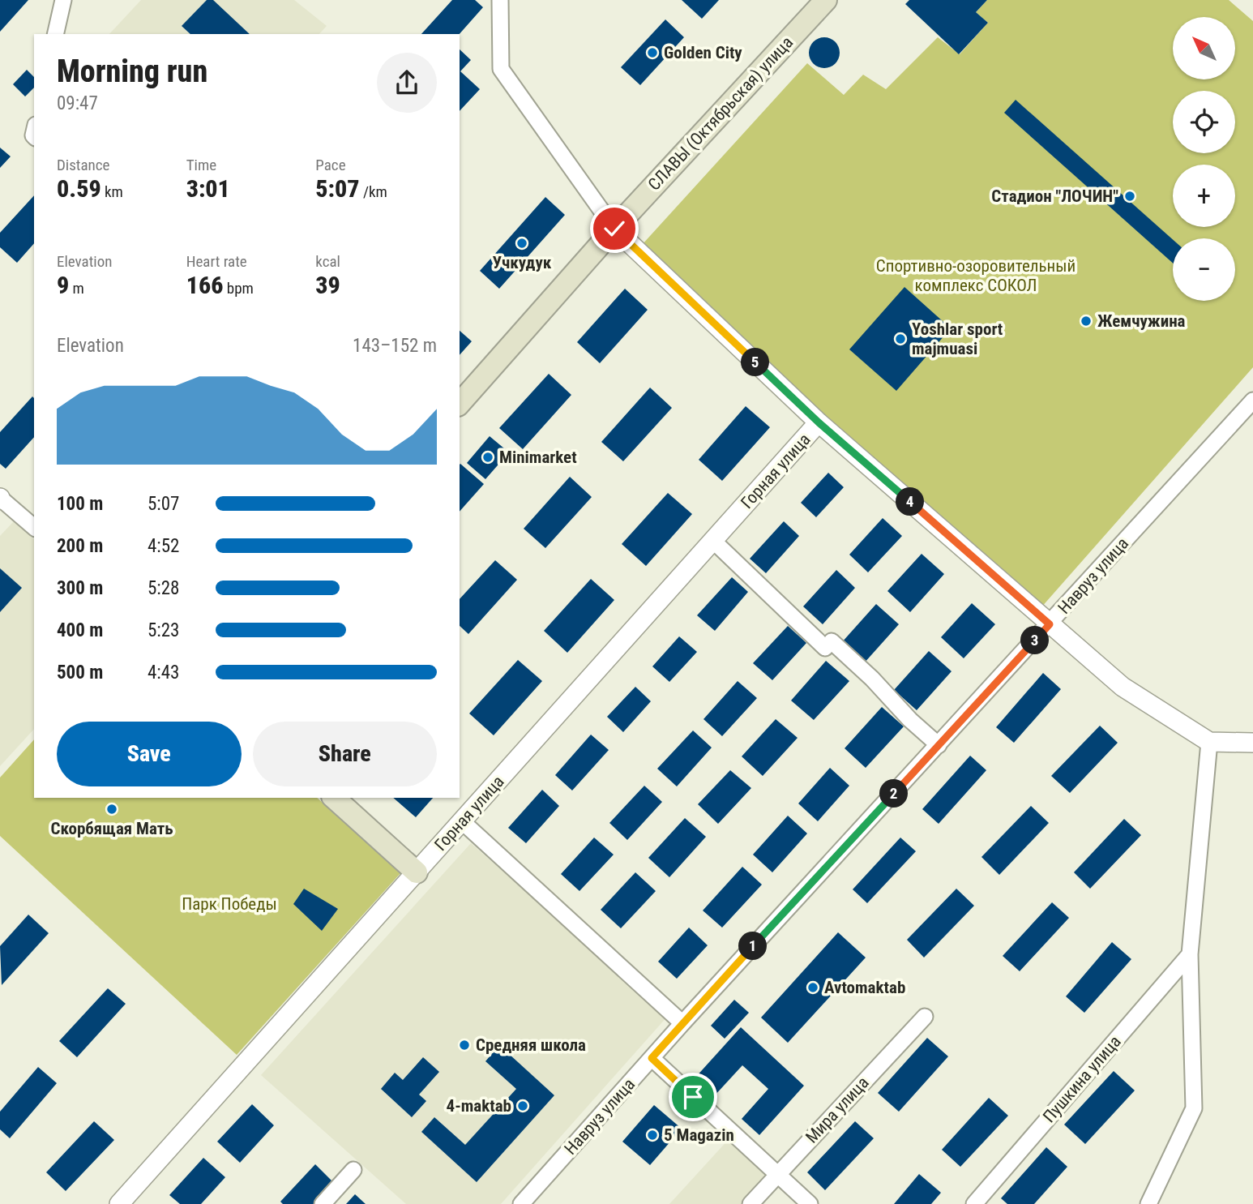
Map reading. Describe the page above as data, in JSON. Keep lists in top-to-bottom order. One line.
{"streets":{"main road":["СЛАВЫ (Октябрьская) улица"],"street":["Горная улица","Навруз улица","Пушкина улица","Мира улица"]},"parks":["Спортивно-озоровительный комплекс СОКОЛ","Парк Победы"],"places":["Golden City","Стадион \"ЛОЧИН\"","Учкудук","Жемчужина","Yoshlar sport majmuasi","Minimarket","Скорбящая Мать","Avtomaktab","Средняя школа","4-maktab","5 Magazin"],"north":"top left","page":{"map_buttons":["+","−"],"heading":["Morning run","09:47"],"stats":[["Distance","0.59 km"],["Time","3:01"],["Pace","5:07 /km"],["Elevation","9 m"],["Heart rate","166 bpm"],["kcal","39"]],"chart":["Elevation","143–152 m"],"pins":["5","4","3","2","1"],"list":[{"name":"100 m","note":"5:07"},{"name":"200 m","note":"4:52"},{"name":"300 m","note":"5:28"},{"name":"400 m","note":"5:23"},{"name":"500 m","note":"4:43"}],"buttons":["Save","Share"]}}
